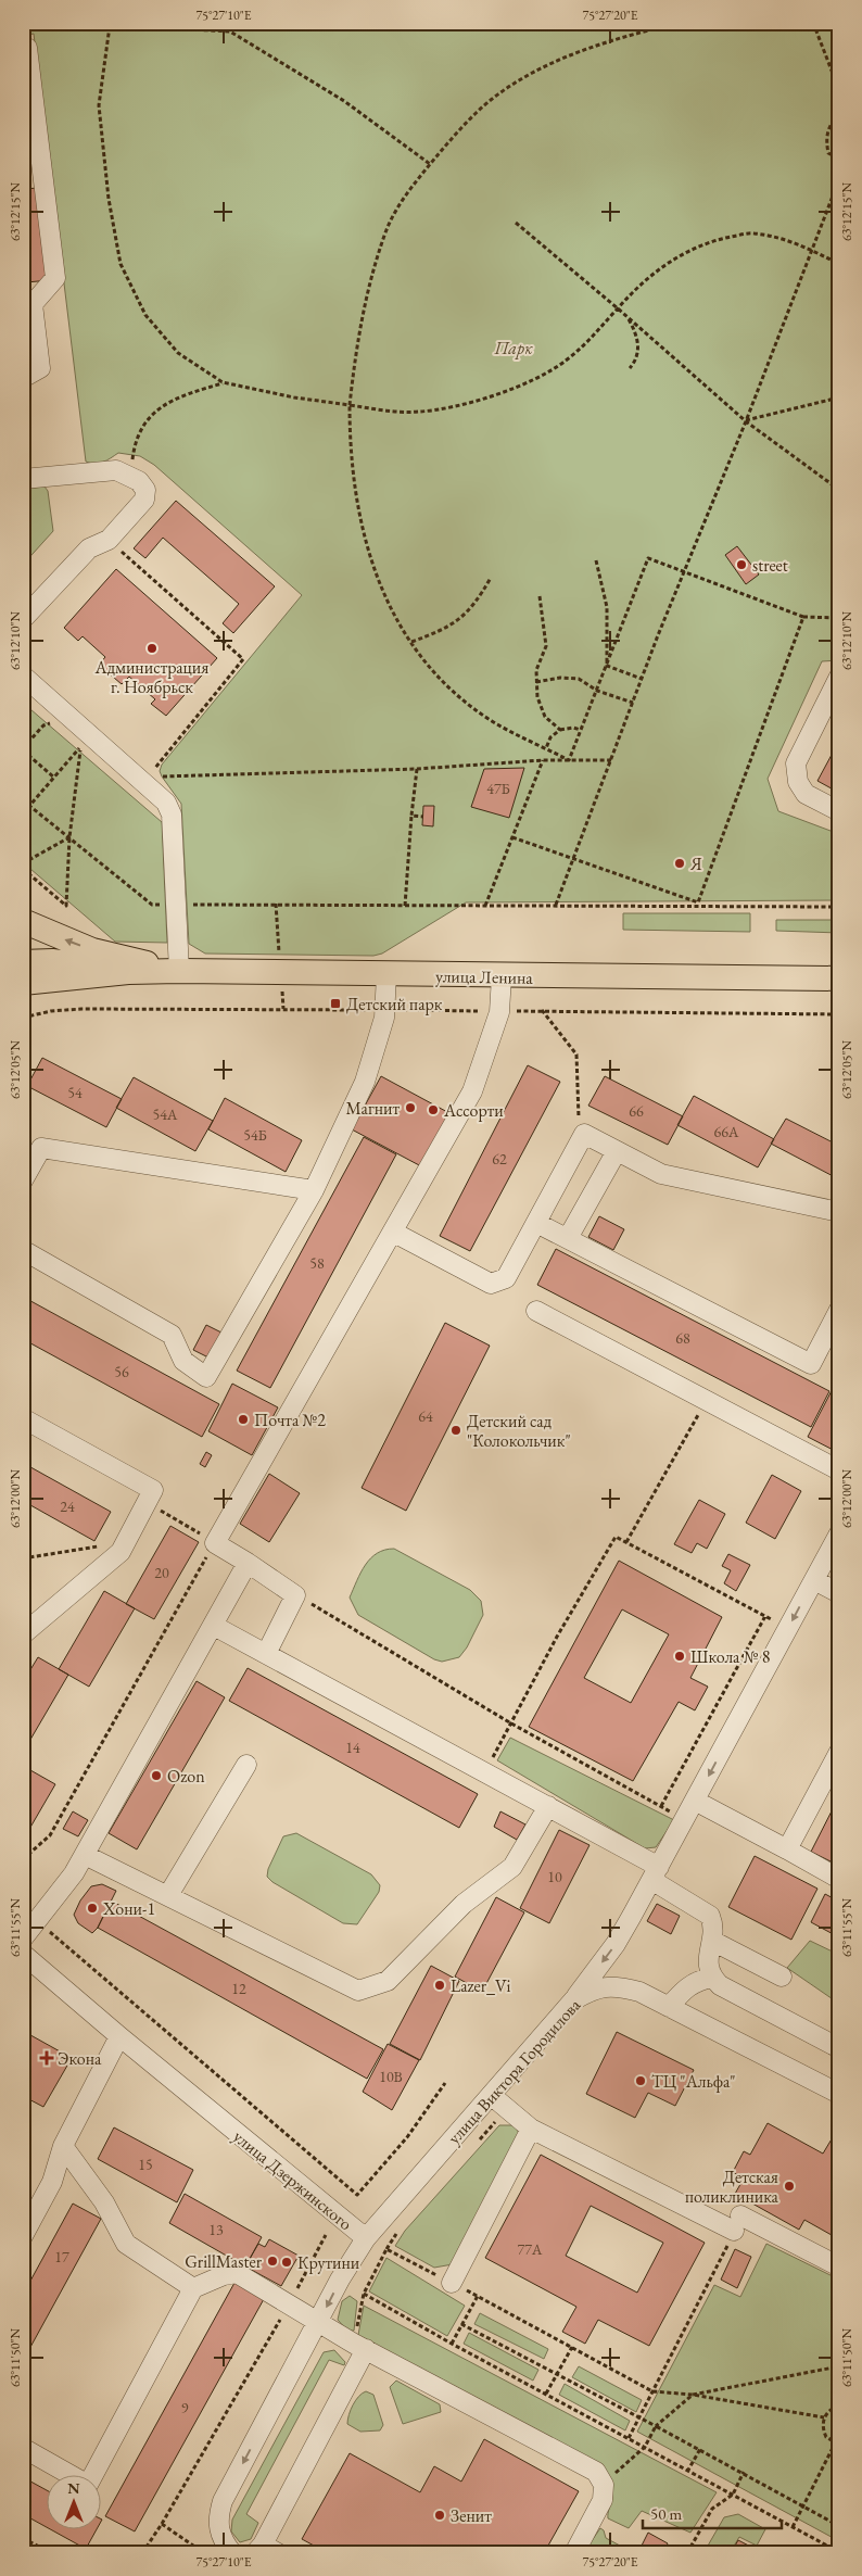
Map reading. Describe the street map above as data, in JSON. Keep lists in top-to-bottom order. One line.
{"streets":{"main road":["улица Ленина"],"street":["улица Виктора Городилова","улица Дзержинского"]},"crossings":[["улица Виктора Городилова","улица Дзержинского"]],"parks":["Парк"],"places":{"other":["street","Администрация г. Ноябрьск","Я","Магнит","Ассорти","Почта №2","Детский сад \"Колокольчик\"","Школа № 8","Ozon","Хони-1","Lazer_Vi","ТЦ \"Альфа\"","Детская поликлиника","GrillMaster","Крутини","Зенит"],"transit":["Детский парк"],"health":["Экона"]},"house_numbers":["47Б","54","66","54А","66А","54Б","62","58","68","56","64","24","20","14","10","12","10В","15","13","77А","17","9"],"scale_bar":"50 m","north":"top","coordinates":["75°27'10\"E","75°27'20\"E","63°12'15\"N","63°12'10\"N","63°12'05\"N","63°12'00\"N","63°11'55\"N","63°11'50\"N"]}
